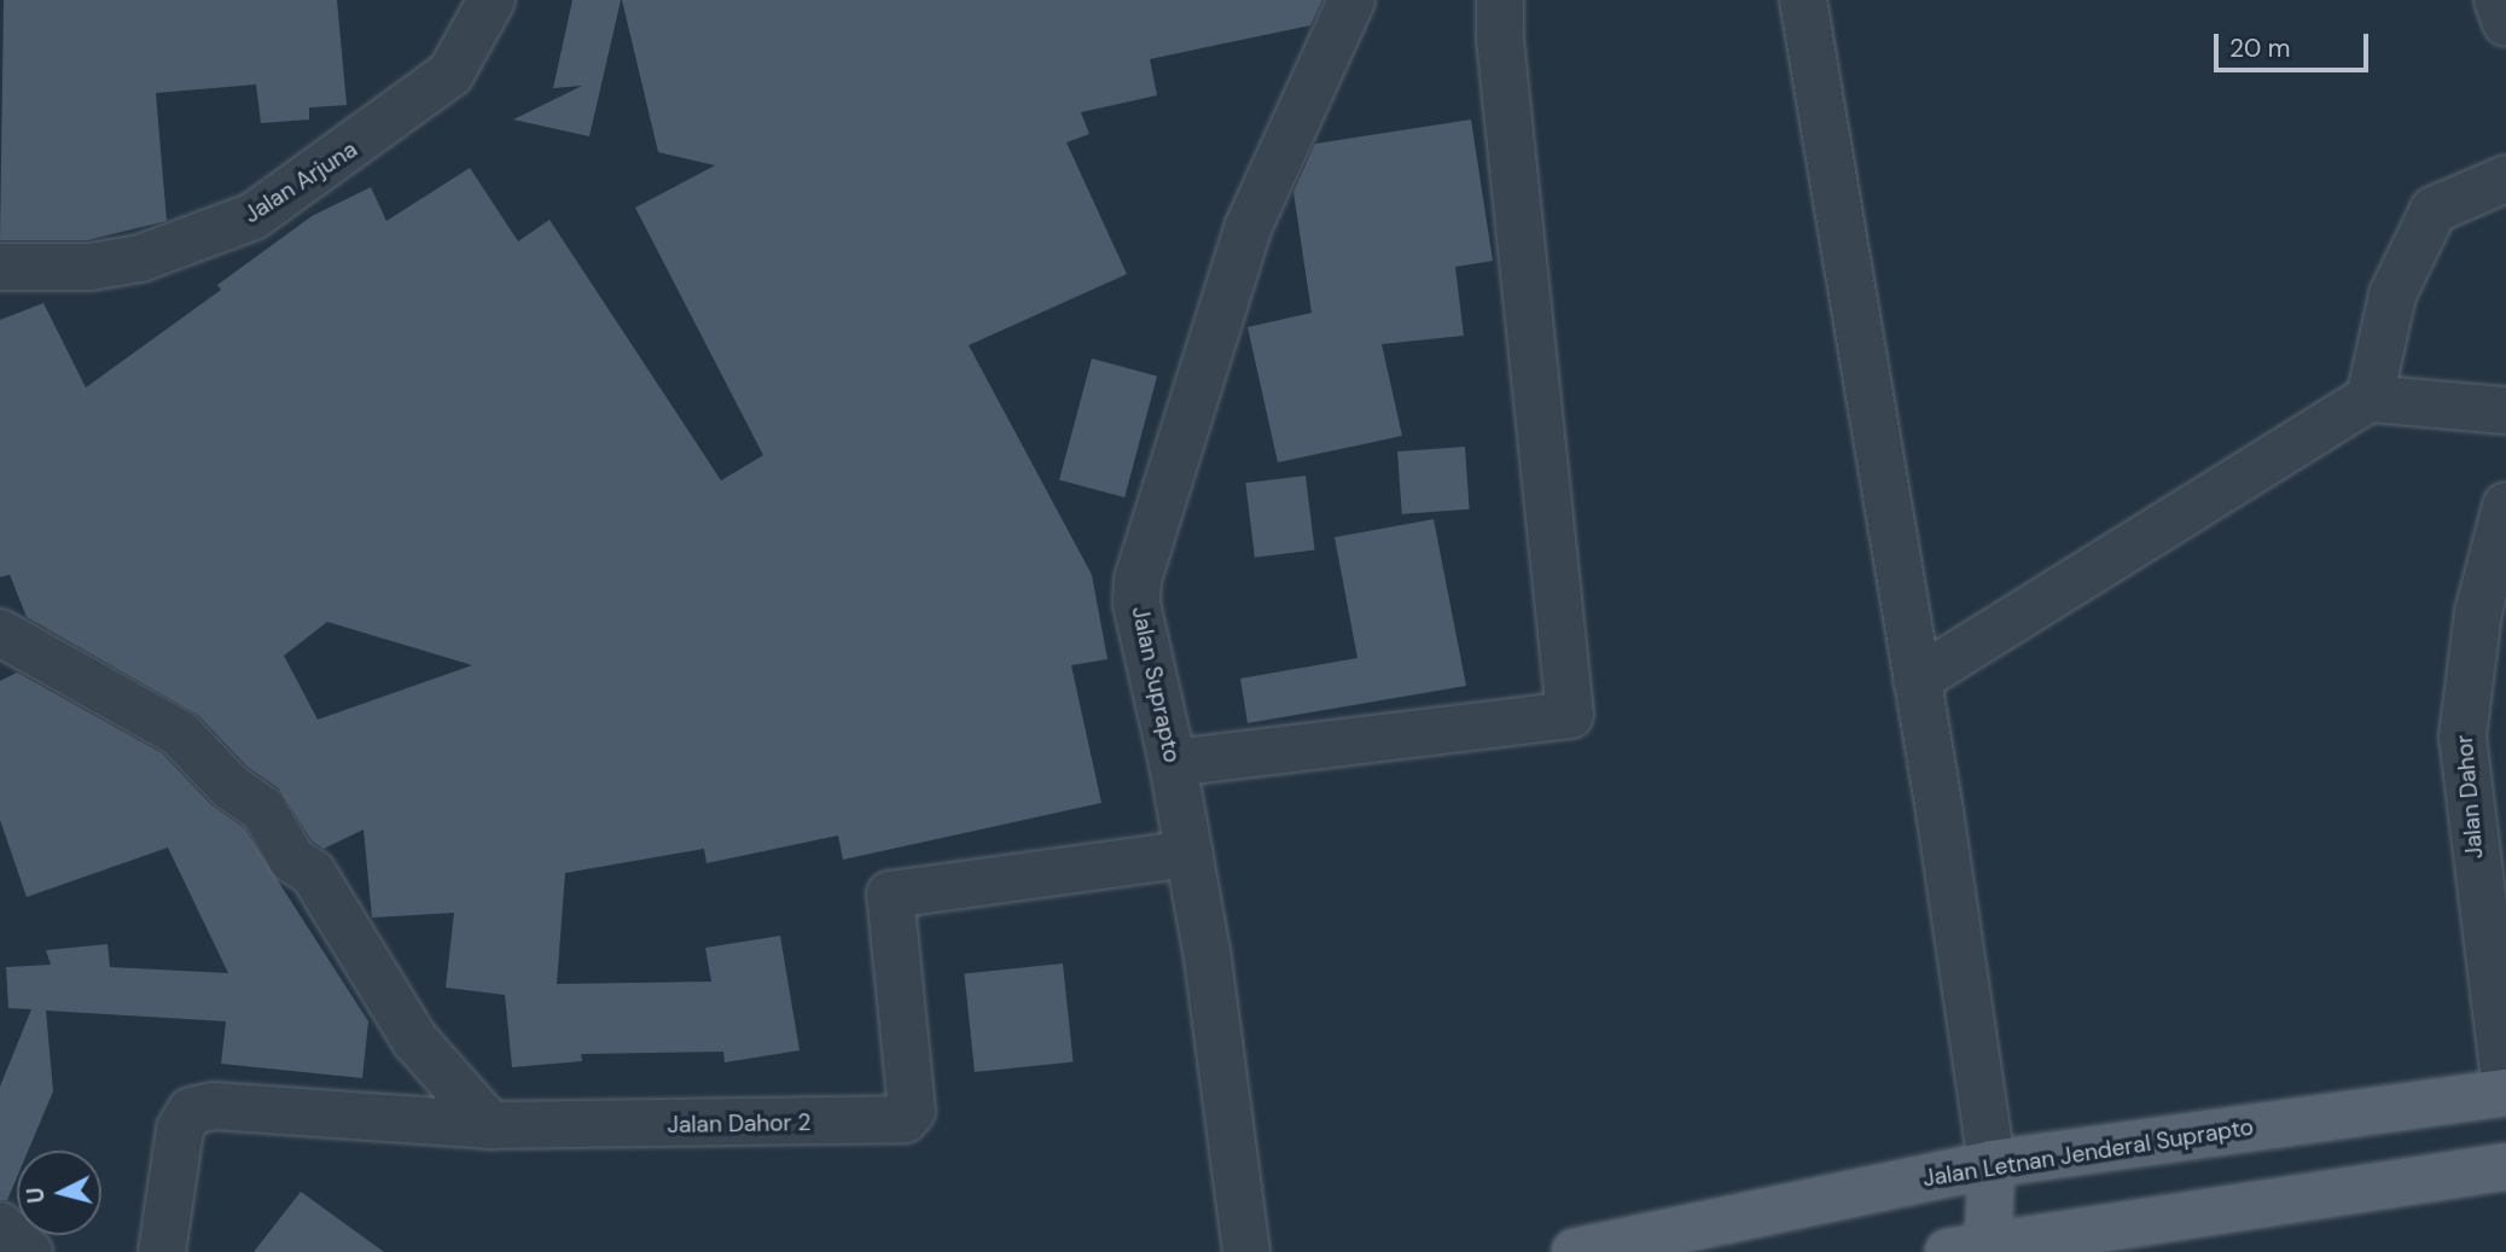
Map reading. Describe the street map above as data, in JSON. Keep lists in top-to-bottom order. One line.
{"streets":{"main road":["Jalan Letnan Jenderal Suprapto"],"street":["Jalan Arjuna","Jalan Suprapto","Jalan Dahor","Jalan Dahor 2"]},"crossings":[["Jalan Suprapto","Jalan Dahor 2"],["Jalan Dahor","Jalan Letnan Jenderal Suprapto"]],"scale_bar":"20 m","north":"left"}
